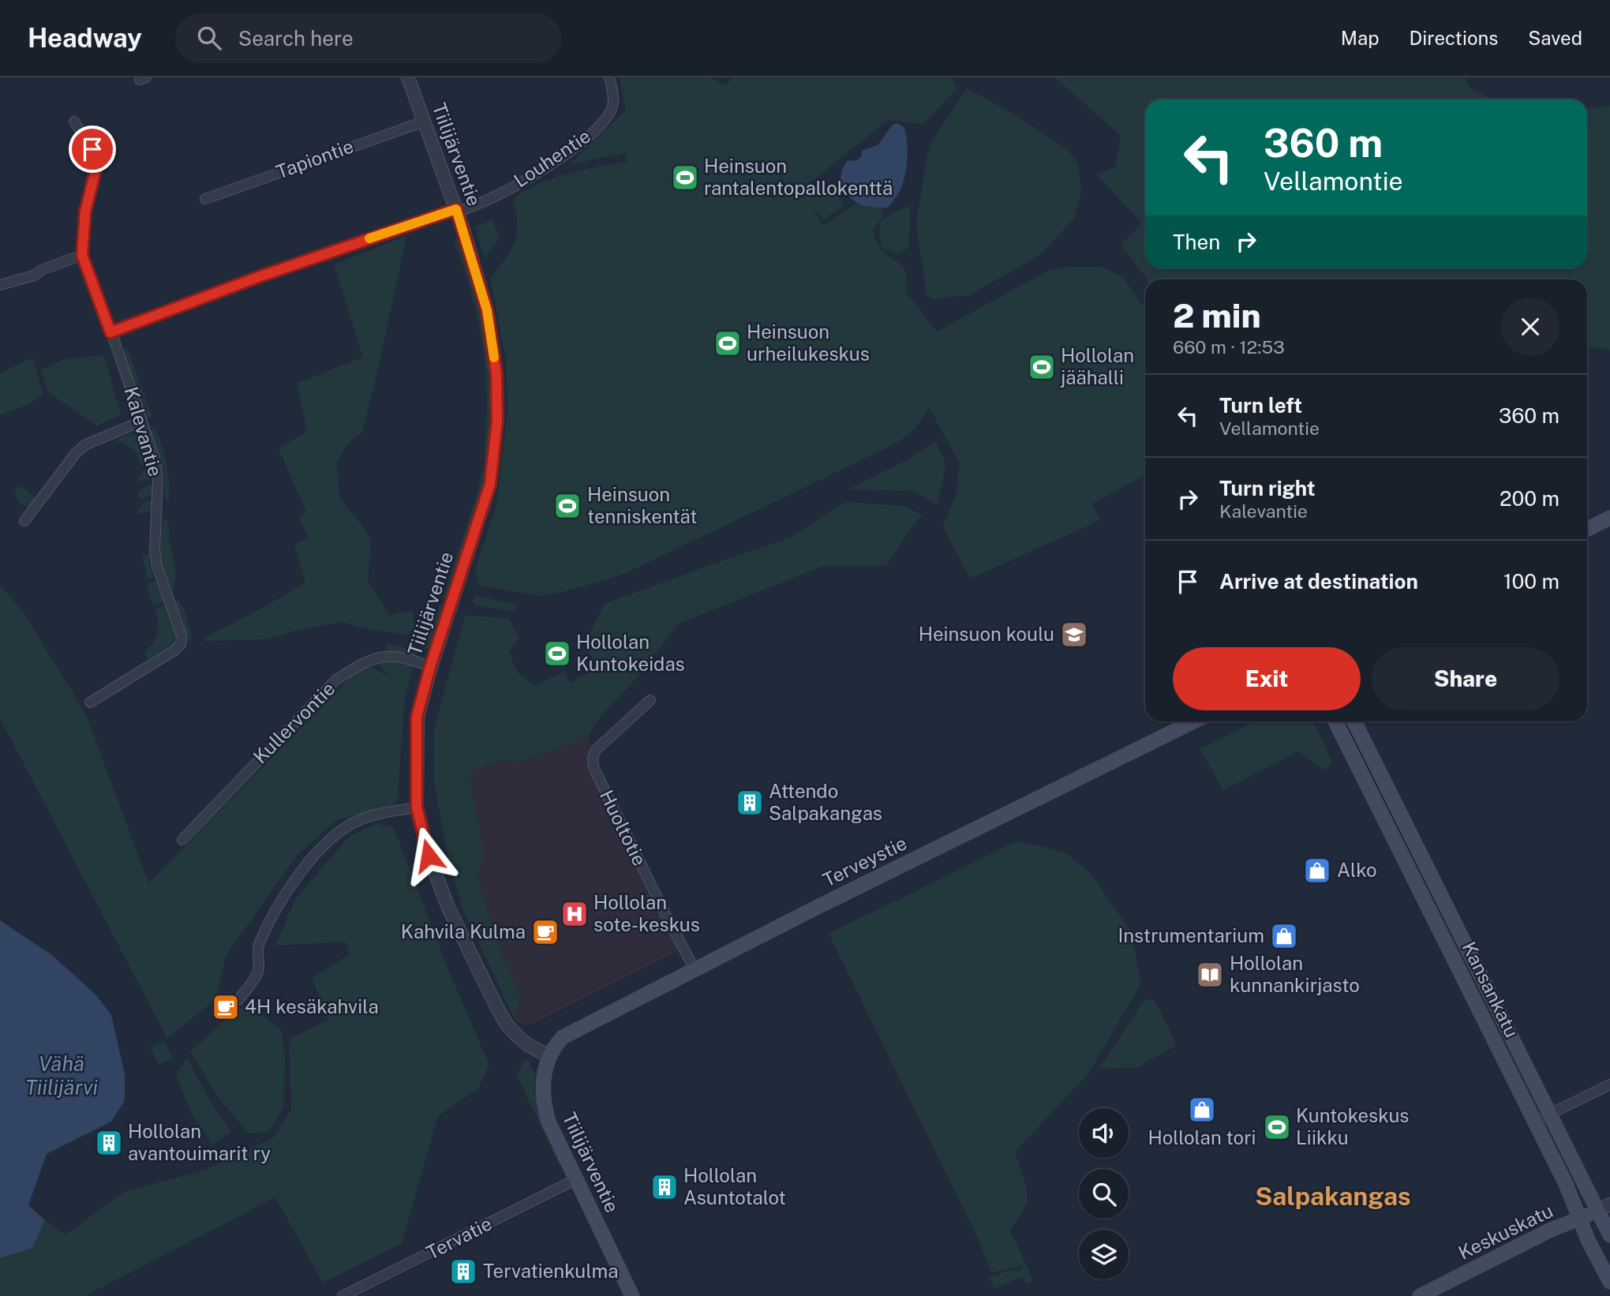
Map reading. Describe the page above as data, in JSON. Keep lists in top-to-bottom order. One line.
{"streets":{"main road":["Tiilijärventie","Terveystie","Kansankatu","Keskuskatu"],"street":["Louhentie","Tapiontie","Kalevantie","Kullervontie","Huoltotie","Tervatie"]},"crossings":[["Tiilijärventie","Louhentie"],["Tiilijärventie","Tapiontie"],["Tiilijärventie","Kullervontie"],["Tiilijärventie","Terveystie"],["Tiilijärventie","Tervatie"],["Louhentie","Kalevantie"],["Huoltotie","Terveystie"],["Kansankatu","Keskuskatu"]],"districts":["Salpakangas"],"water":["Vähä Tiilijärvi"],"places":{"sports":["Heinsuon rantalentopallokenttä","Heinsuon urheilukeskus","Hollolan jäähalli","Heinsuon tenniskentät","Hollolan Kuntokeidas","Kuntokeskus Liikku"],"school or university":["Heinsuon koulu"],"building":["Attendo Salpakangas","Hollolan avantouimarit ry","Hollolan Asuntotalot","Tervatienkulma"],"shop":["Alko","Instrumentarium","Hollolan tori"],"hospital":["Hollolan sote-keskus"],"cafe":["Kahvila Kulma","4H kesäkahvila"],"library":["Hollolan kunnankirjasto"]},"page":{"header":"Headway","search":"Search here","nav":["Map","Directions","Saved"],"turn":["360 m","Vellamontie"],"then":"Then","heading":["2 min","660 m · 12:53"],"list":[{"name":"Turn left","note":"Vellamontie","value":"360 m"},{"name":"Turn right","note":"Kalevantie","value":"200 m"},{"name":"Arrive at destination","value":"100 m"}],"buttons":["Exit","Share"]}}
